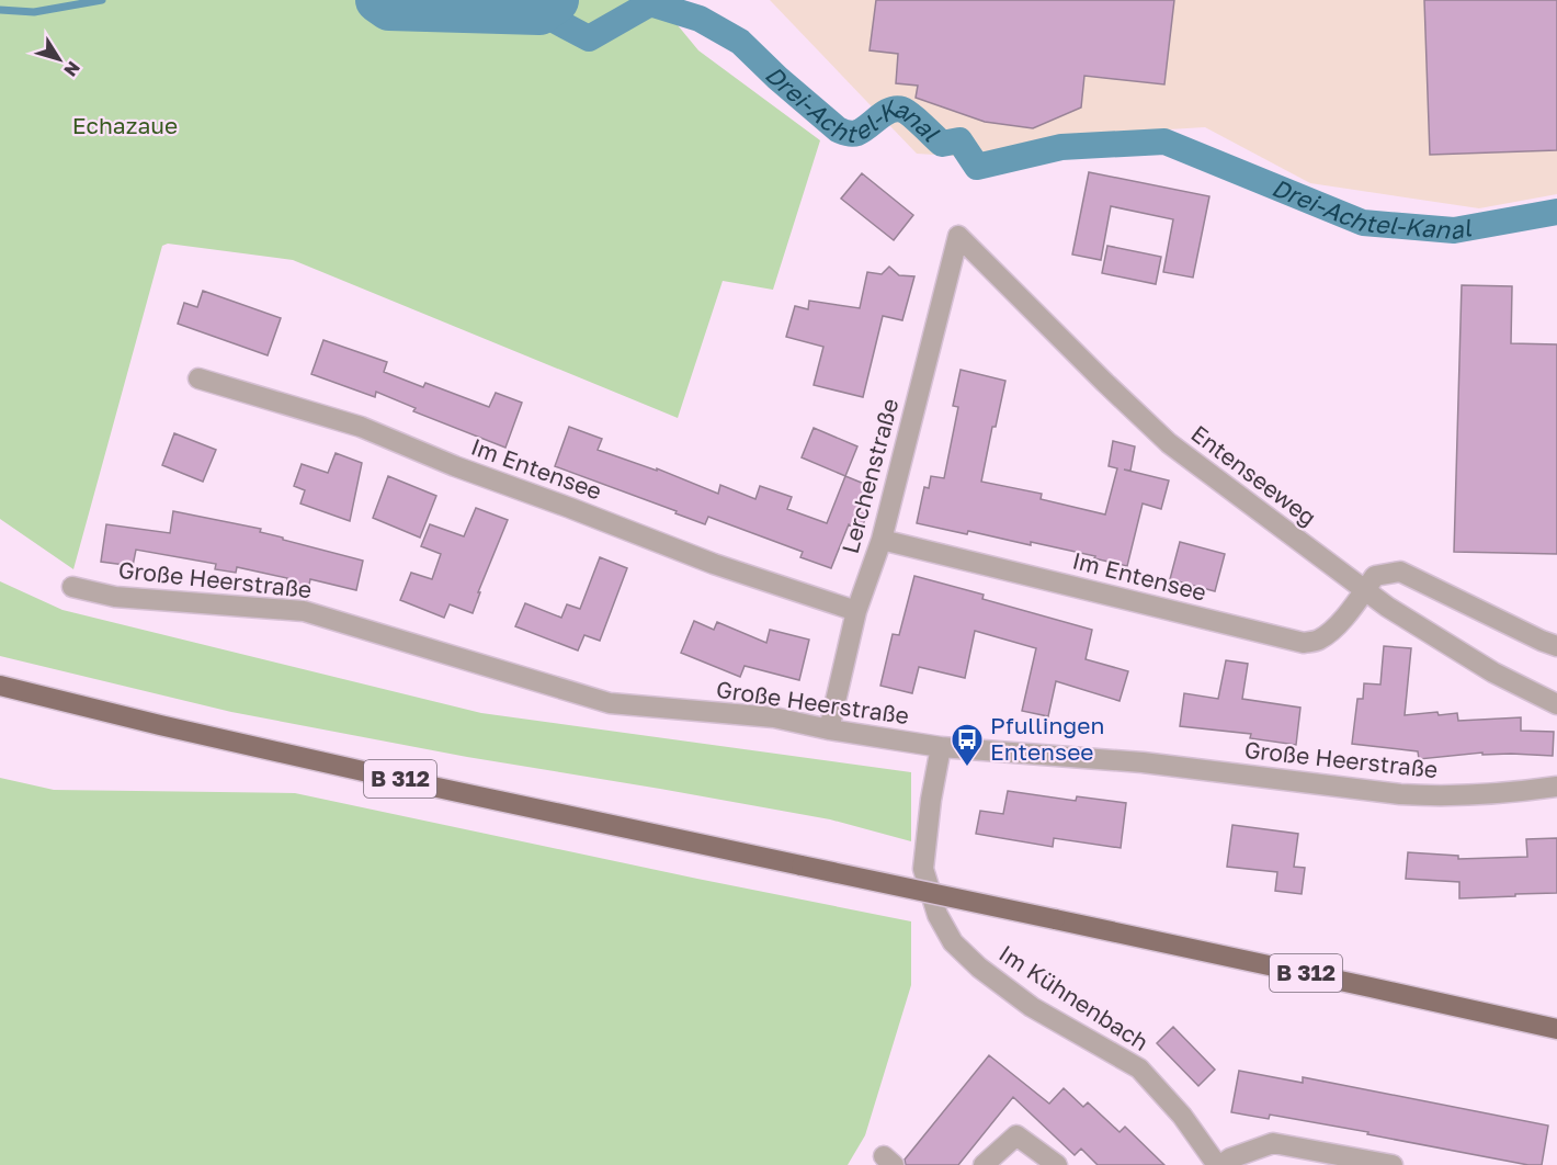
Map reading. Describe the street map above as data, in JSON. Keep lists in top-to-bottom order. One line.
{"streets":{"main road":["B 312"],"street":["Im Entensee","Lerchenstraße","Entenseeweg","Große Heerstraße","Im Kühnenbach"]},"crossings":[["Im Entensee","Lerchenstraße"],["Im Entensee","Entenseeweg"],["Lerchenstraße","Entenseeweg"],["Lerchenstraße","Große Heerstraße"],["Große Heerstraße","Im Kühnenbach"]],"water":["Drei-Achtel-Kanal"],"parks":["Echazaue"],"places":{"bus stop":["Pfullingen Entensee"]},"north":"bottom right"}
